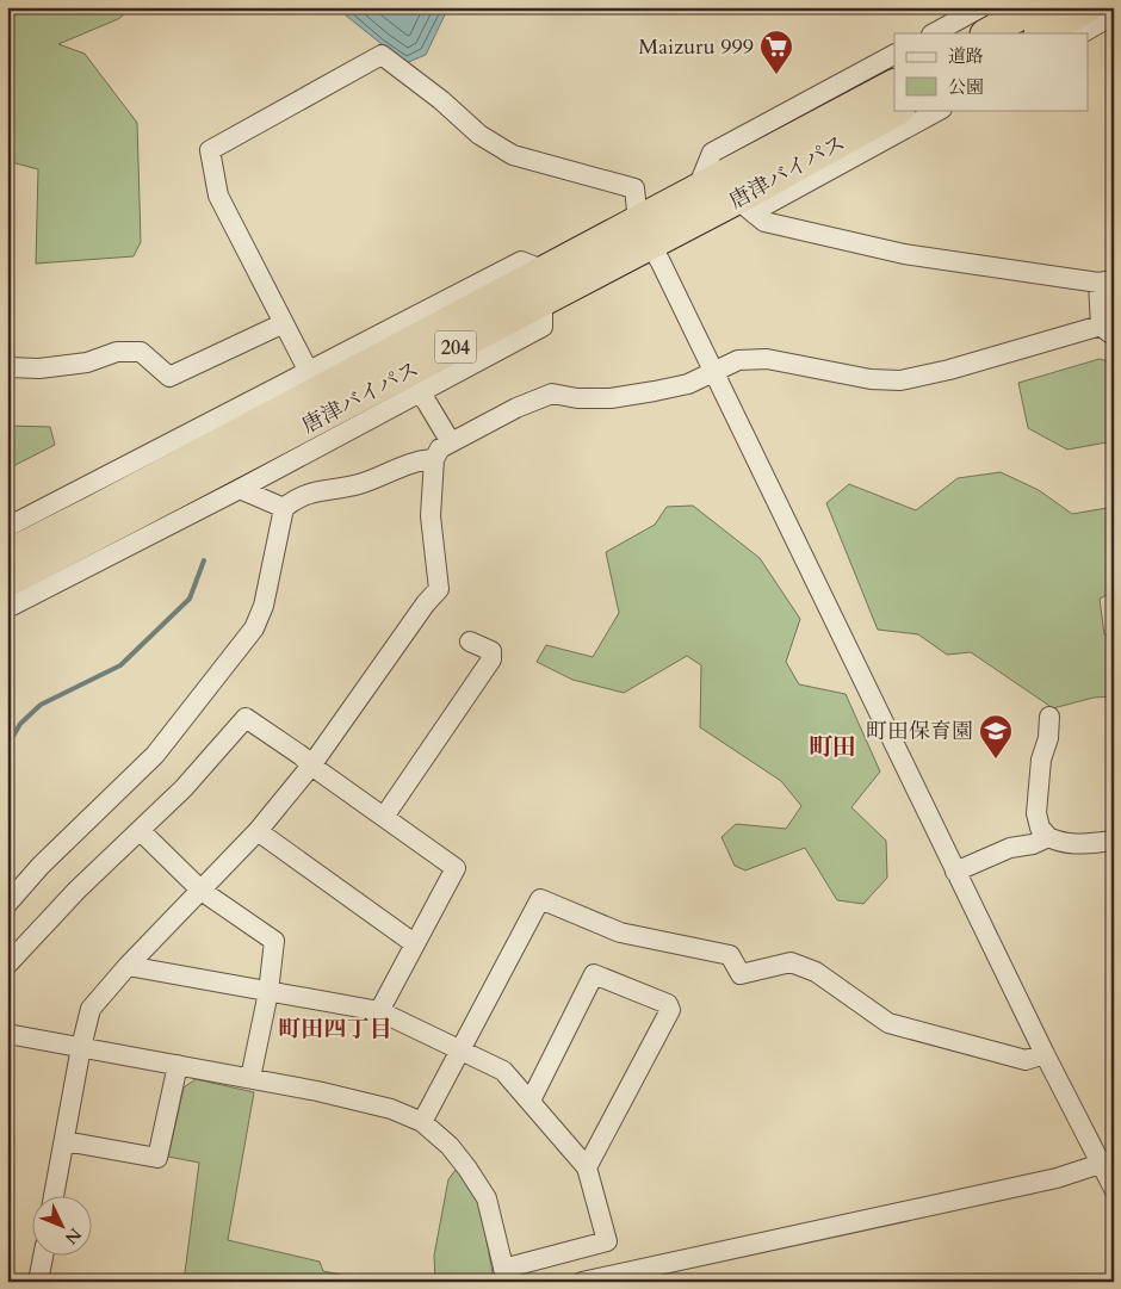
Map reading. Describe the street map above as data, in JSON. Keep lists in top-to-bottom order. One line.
{"streets":{"highway":["唐津バイパス","204"]},"districts":["町田","町田四丁目"],"places":{"supermarket":["Maizuru 999"],"school or university":["町田保育園"]},"legend":["道路","公園"],"north":"bottom right"}
